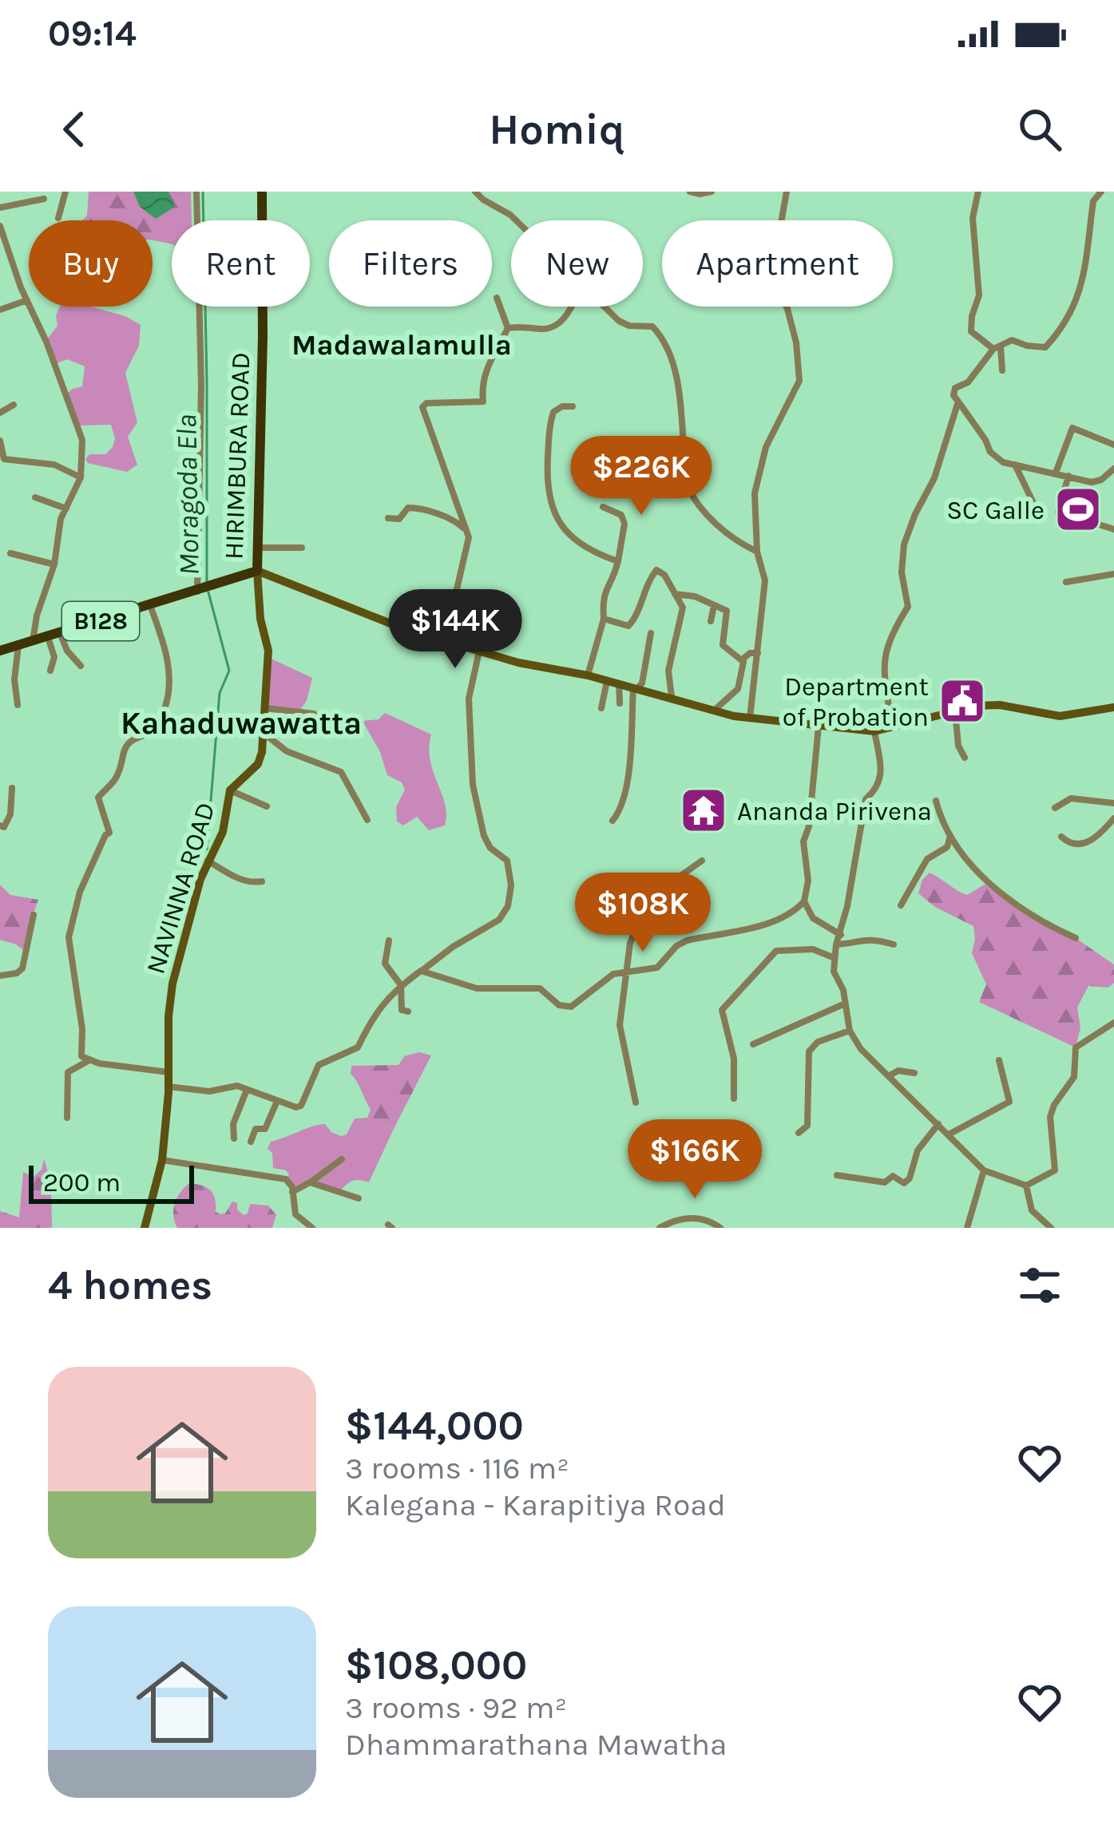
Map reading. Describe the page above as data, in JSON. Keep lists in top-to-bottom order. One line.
{"streets":{"main road":["HIRIMBURA ROAD","B128","NAVINNA ROAD"]},"crossings":[["HIRIMBURA ROAD","NAVINNA ROAD"]],"districts":["Madawalamulla","Kahaduwawatta"],"water":["Moragoda Ela"],"places":{"sports":["SC Galle"],"public building":["Department of Probation"],"temple":["Ananda Pirivena"]},"scale_bar":"200 m","page":{"status":"09:14","header":"Homiq","chip":["Buy","Rent","Filters","New","Apartment"],"price":["$226K","$144K","$108K","$166K"],"scale":"200 m","heading":"4 homes","list":[{"name":"$144,000","note":"3 rooms · 116 m² · Kalegana - Karapitiya Road"},{"name":"$108,000","note":"3 rooms · 92 m² · Dhammarathana Mawatha"}]}}
